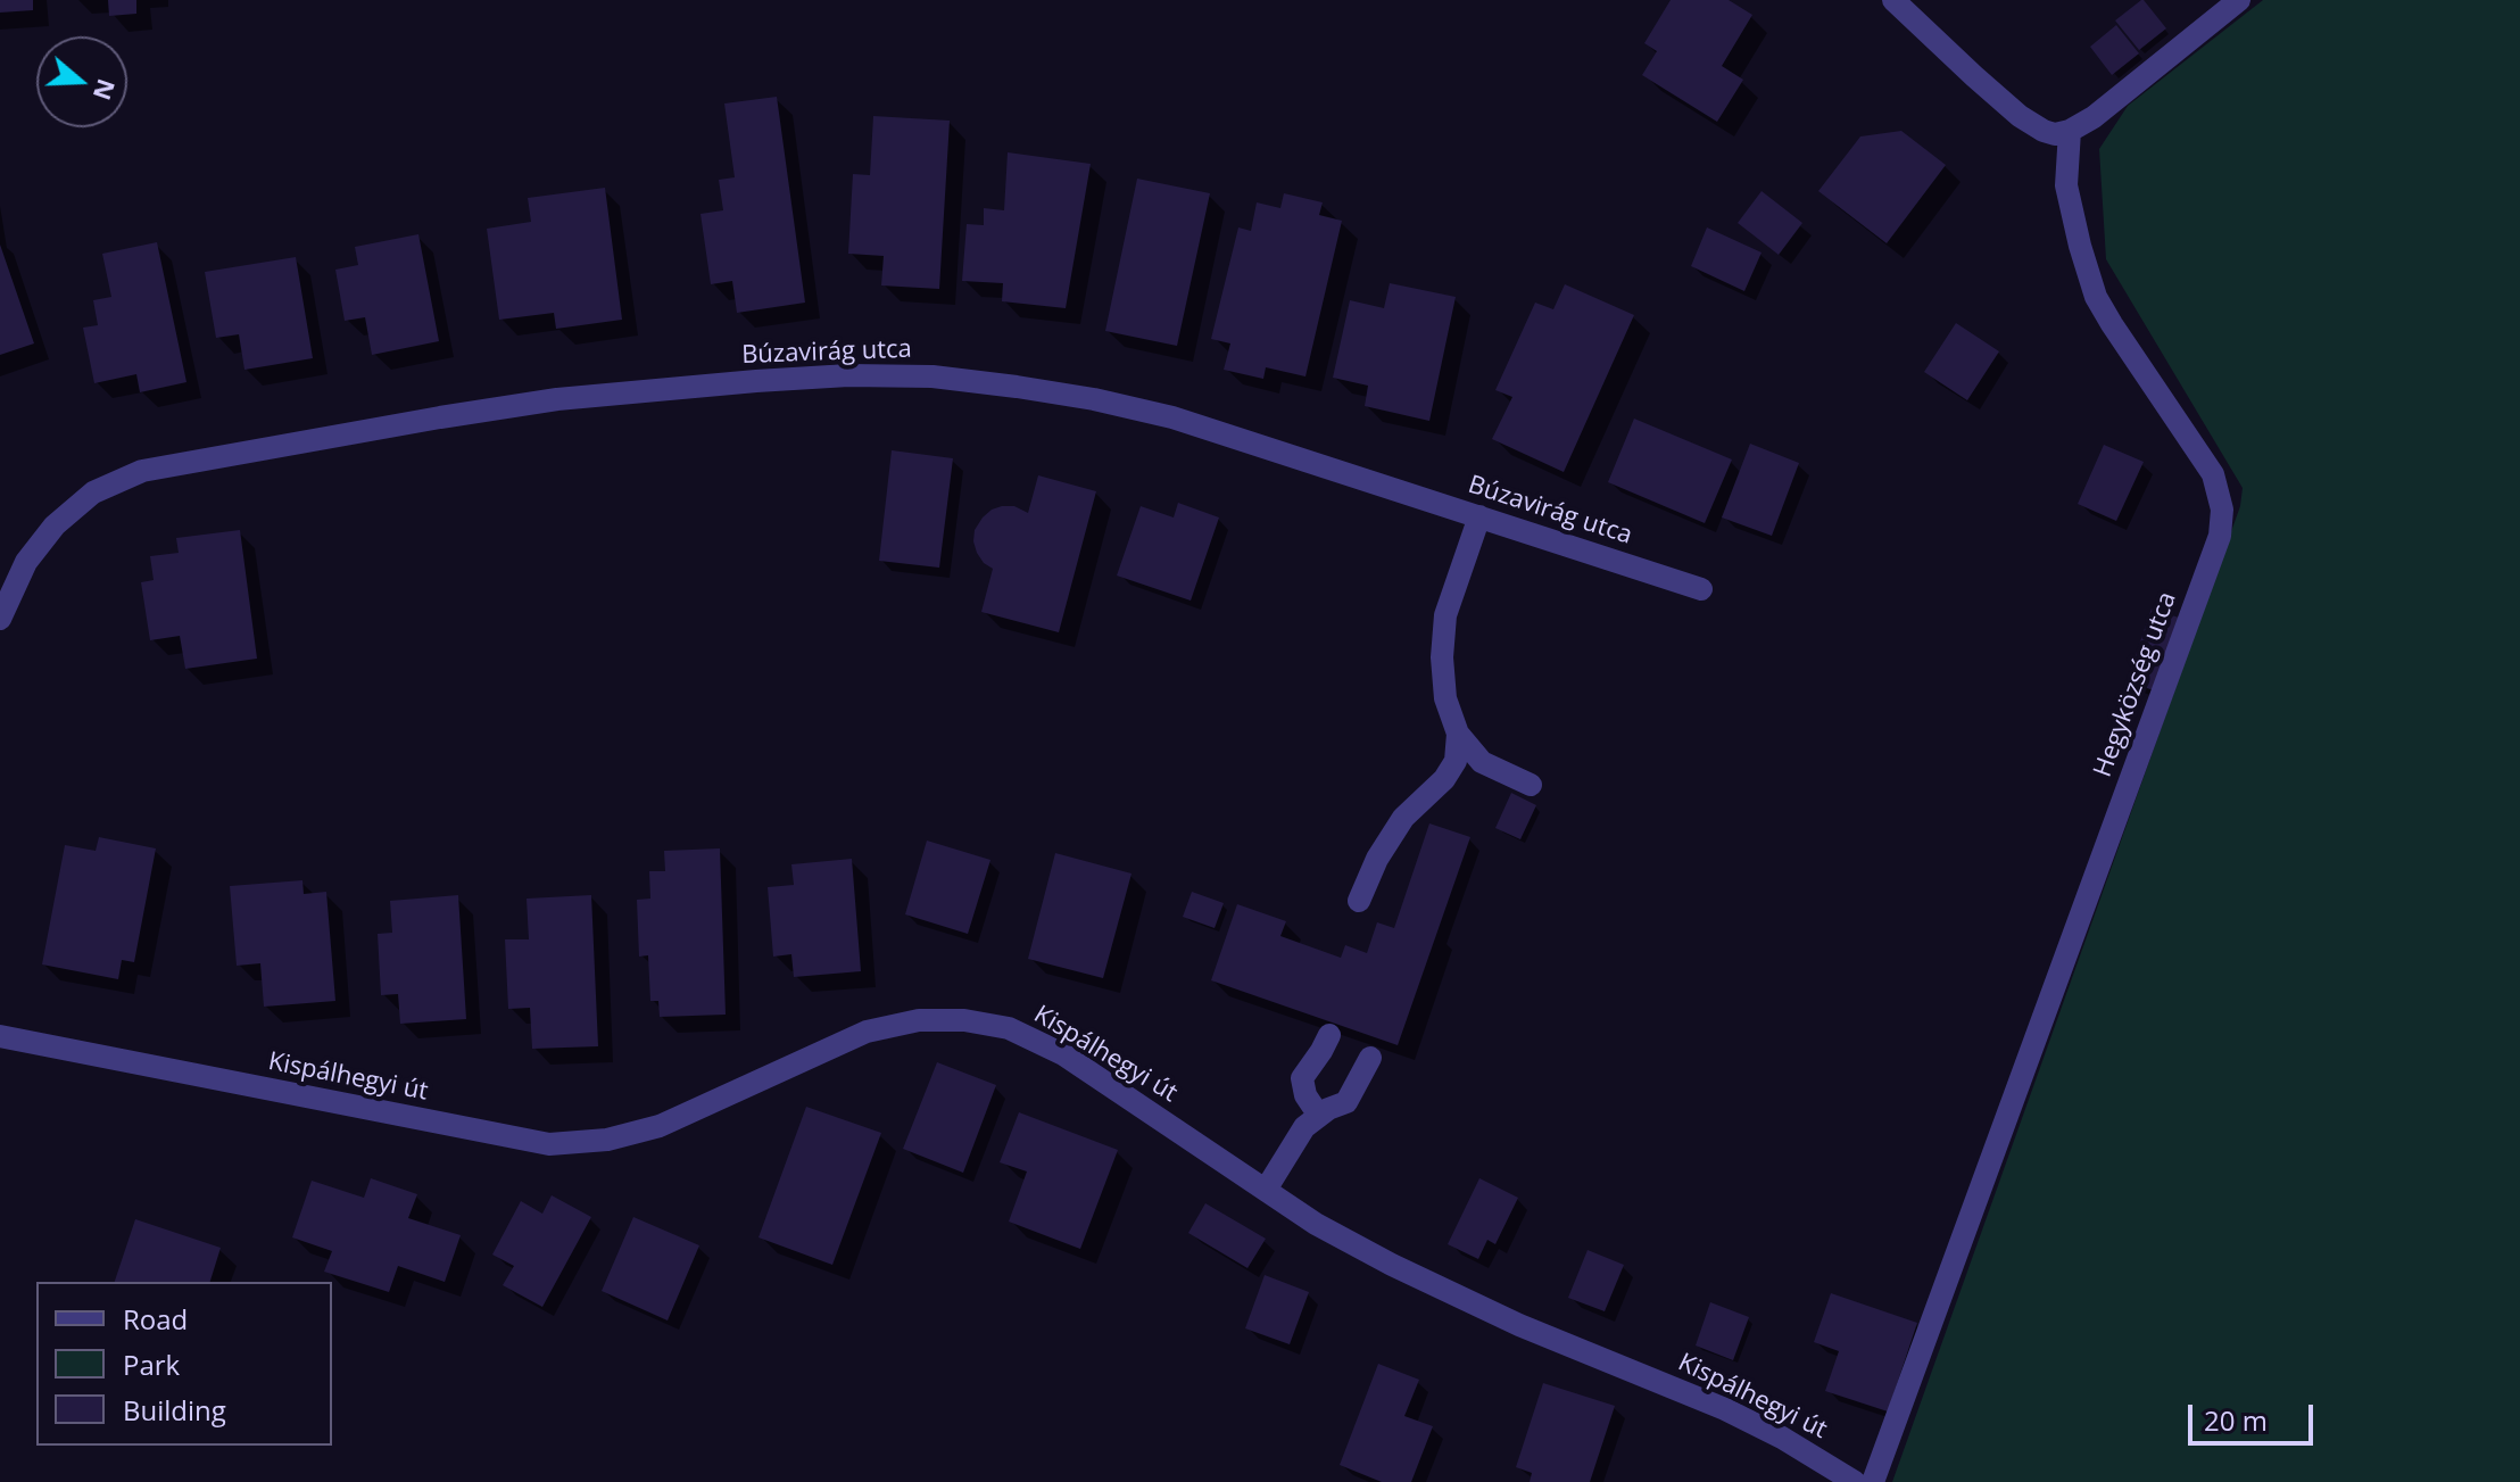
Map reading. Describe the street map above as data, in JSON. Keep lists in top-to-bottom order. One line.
{"streets":{"street":["Búzavirág utca","Hegyközség utca","Kispálhegyi út"]},"legend":["Road","Park","Building"],"scale_bar":"20 m","north":"right"}
